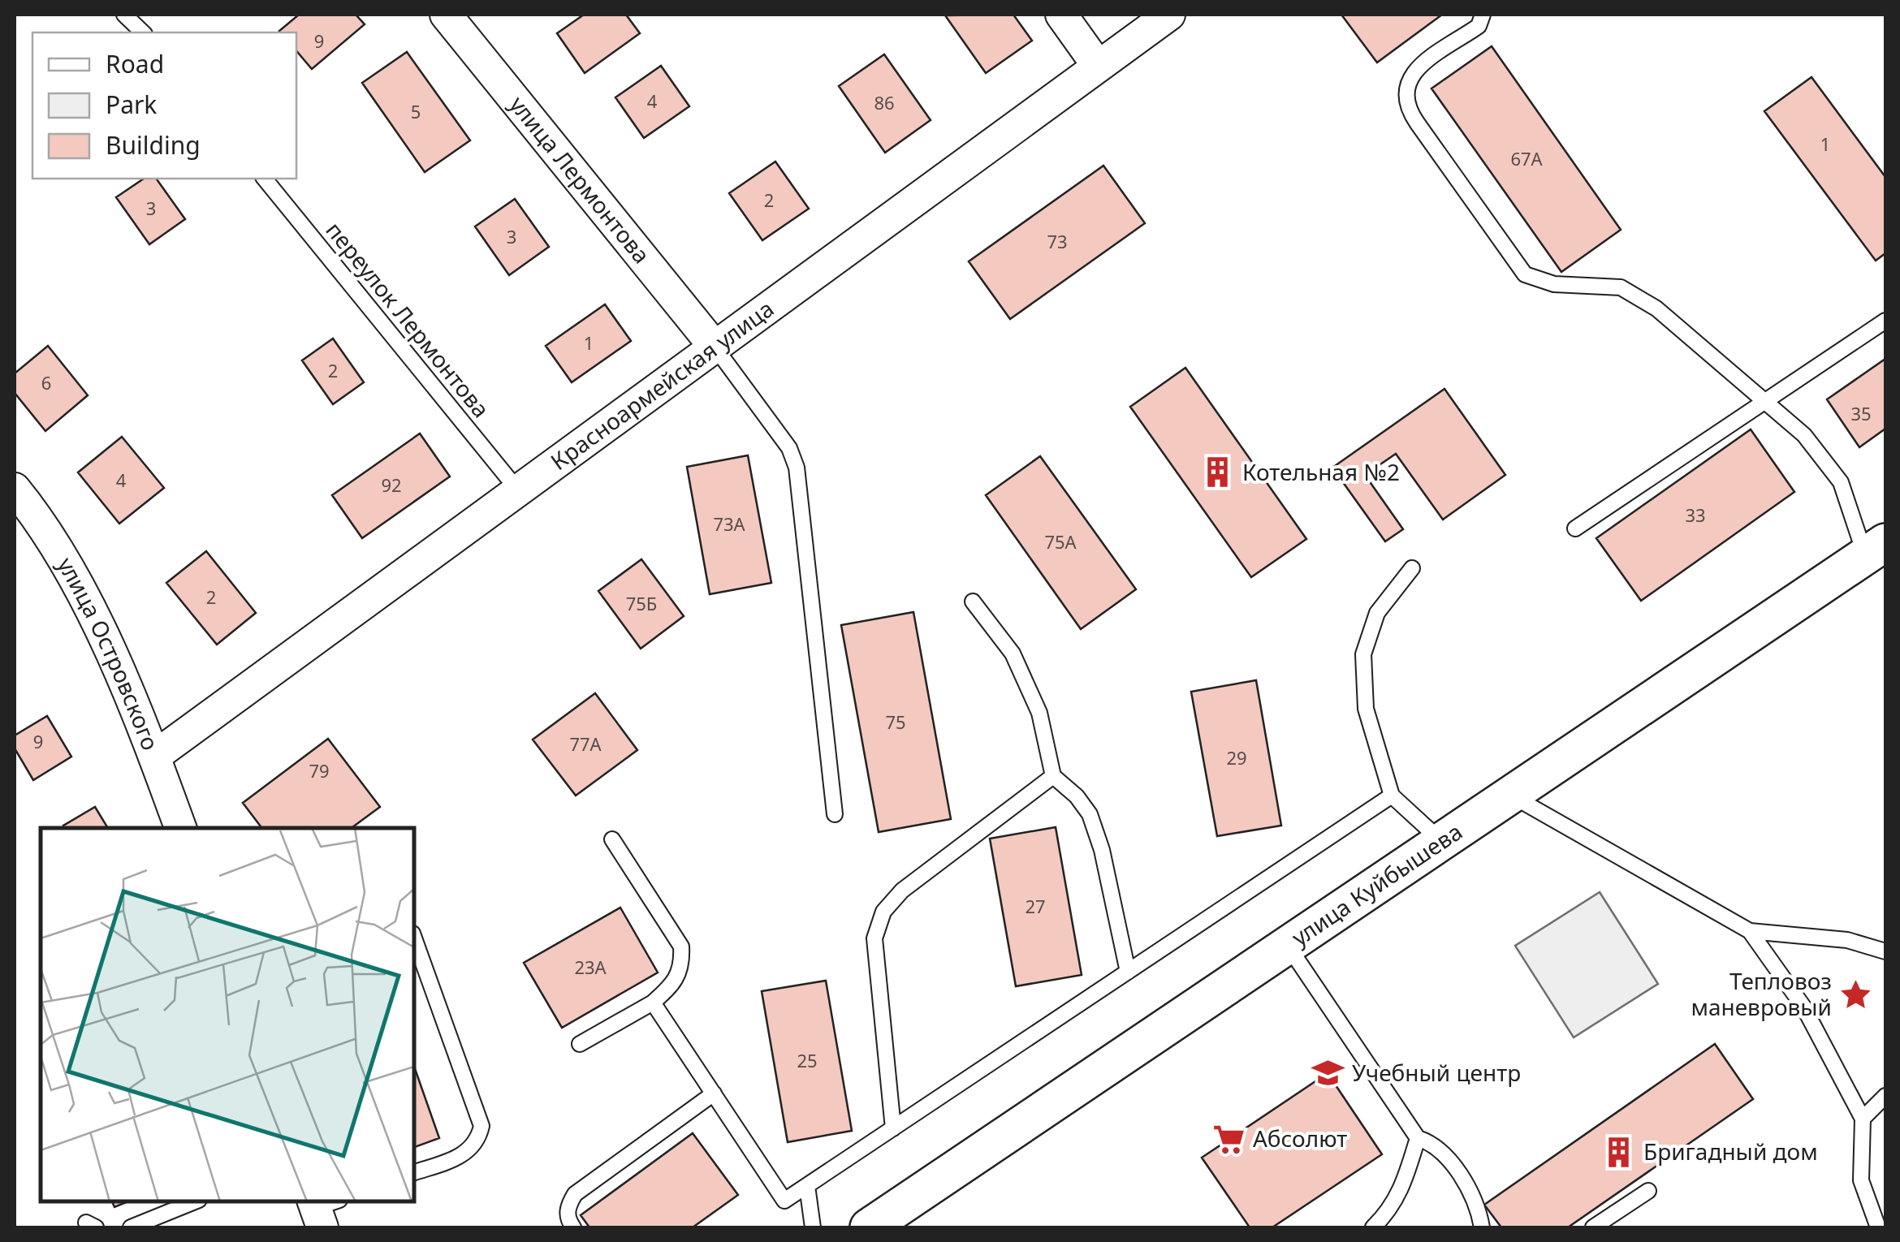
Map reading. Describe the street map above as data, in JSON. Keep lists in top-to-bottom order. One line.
{"streets":{"street":["улица Лермонтова","Красноармейская улица","улица Островского","улица Куйбышева"],"lane":["переулок Лермонтова"]},"crossings":[["улица Лермонтова","Красноармейская улица"],["переулок Лермонтова","Красноармейская улица"],["Красноармейская улица","улица Островского"]],"places":{"building":["Котельная №2","Бригадный дом"],"place":["Тепловоз маневровый"],"school or university":["Учебный центр"],"supermarket":["Абсолют"]},"house_numbers":["9","4","86","5","1","67А","2","3","3","73","1","2","6","35","4","92","33","73А","75А","2","75Б","75","9","77А","29","79","27","23А","25"],"legend":["Road","Park","Building"]}
